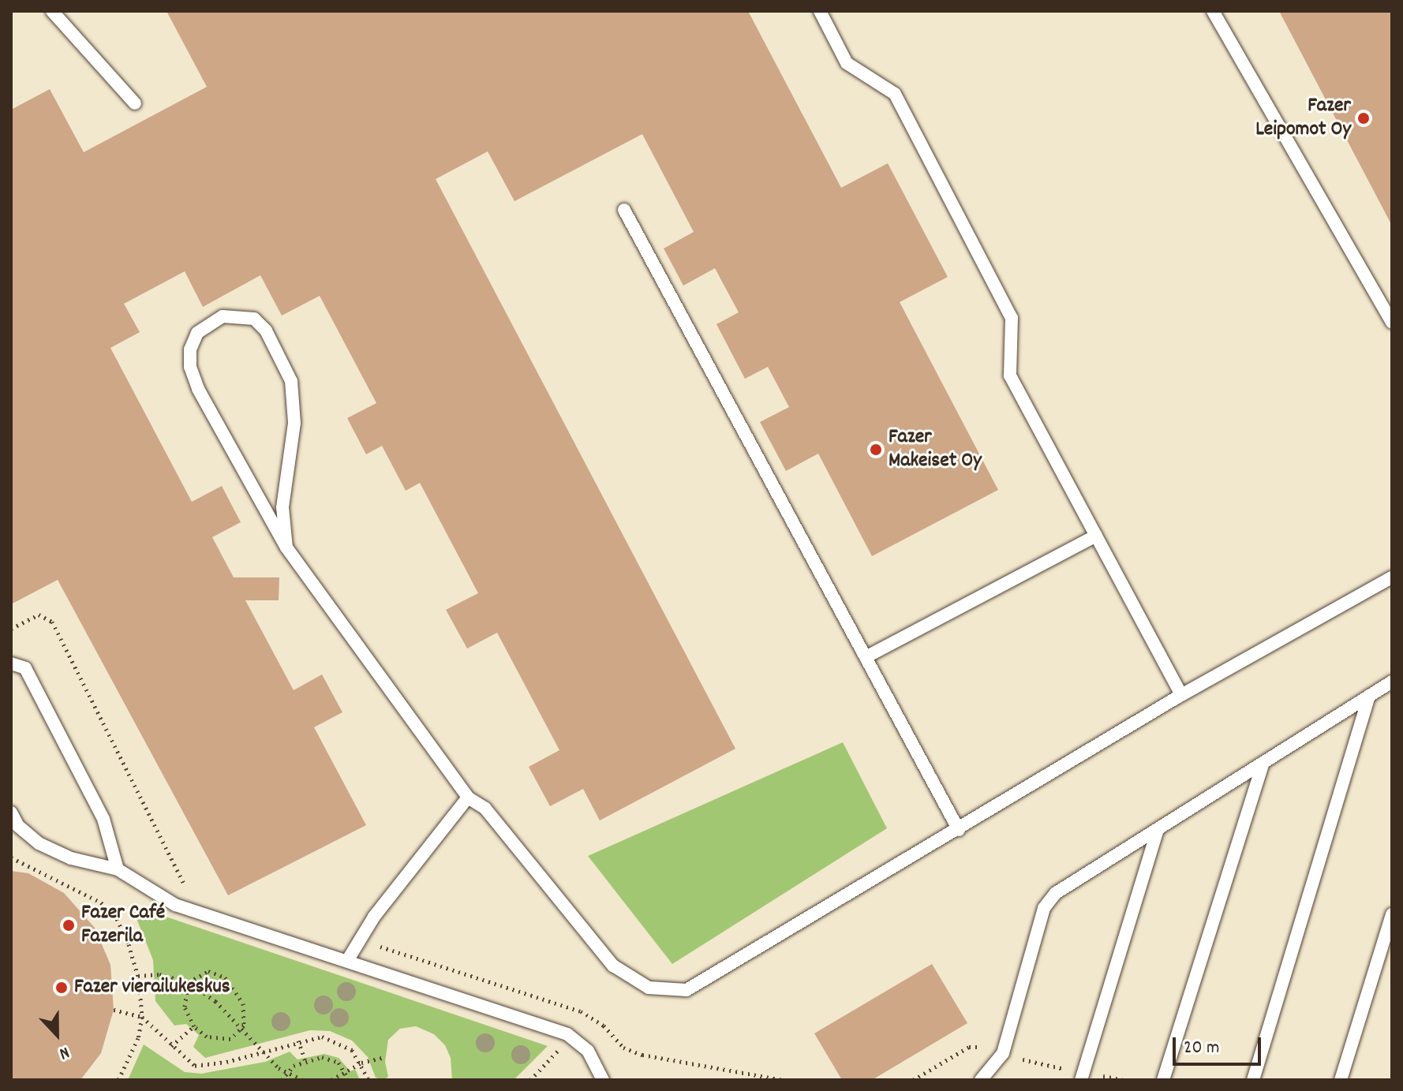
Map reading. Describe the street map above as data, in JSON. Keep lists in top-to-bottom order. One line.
{"places":["Fazer Leipomot Oy","Fazer Makeiset Oy","Fazer Café Fazerila","Fazer vierailukeskus"],"scale_bar":"20 m","north":"bottom"}
